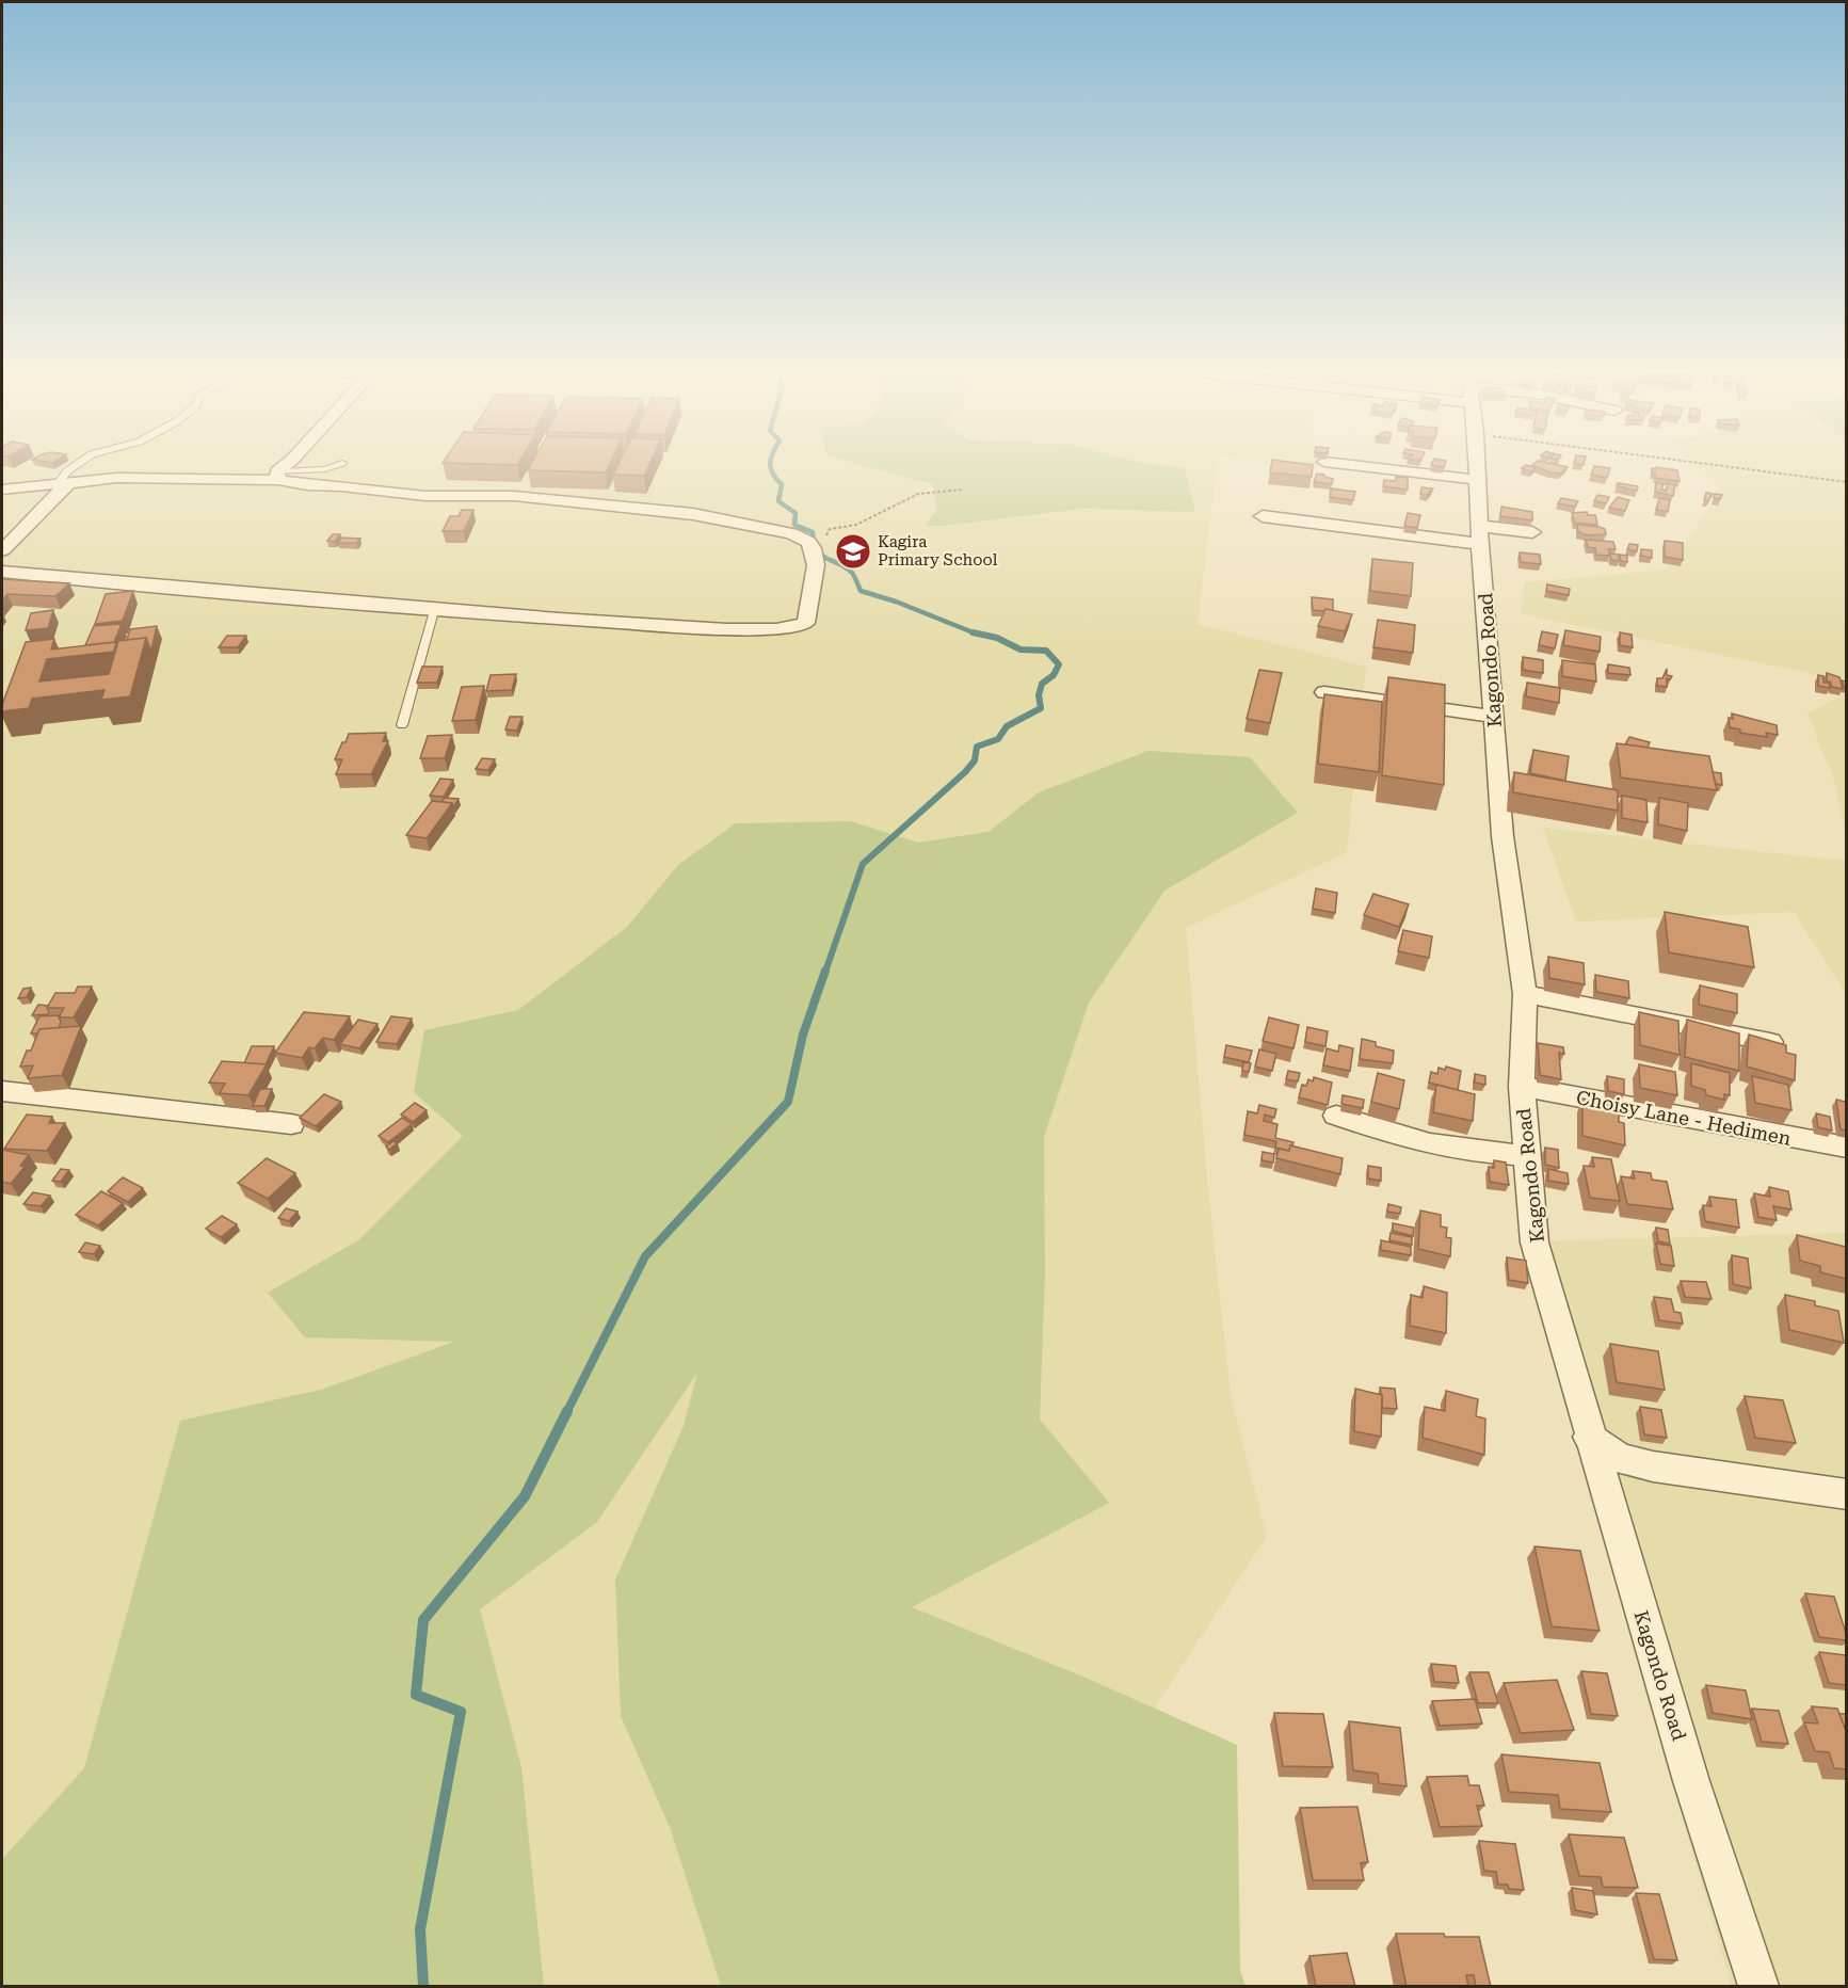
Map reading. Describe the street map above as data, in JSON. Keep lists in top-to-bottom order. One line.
{"streets":{"street":["Kagondo Road","Choisy Lane - Hedimen"]},"crossings":[["Kagondo Road","Choisy Lane - Hedimen"]],"places":{"school or university":["Kagira Primary School"]}}
